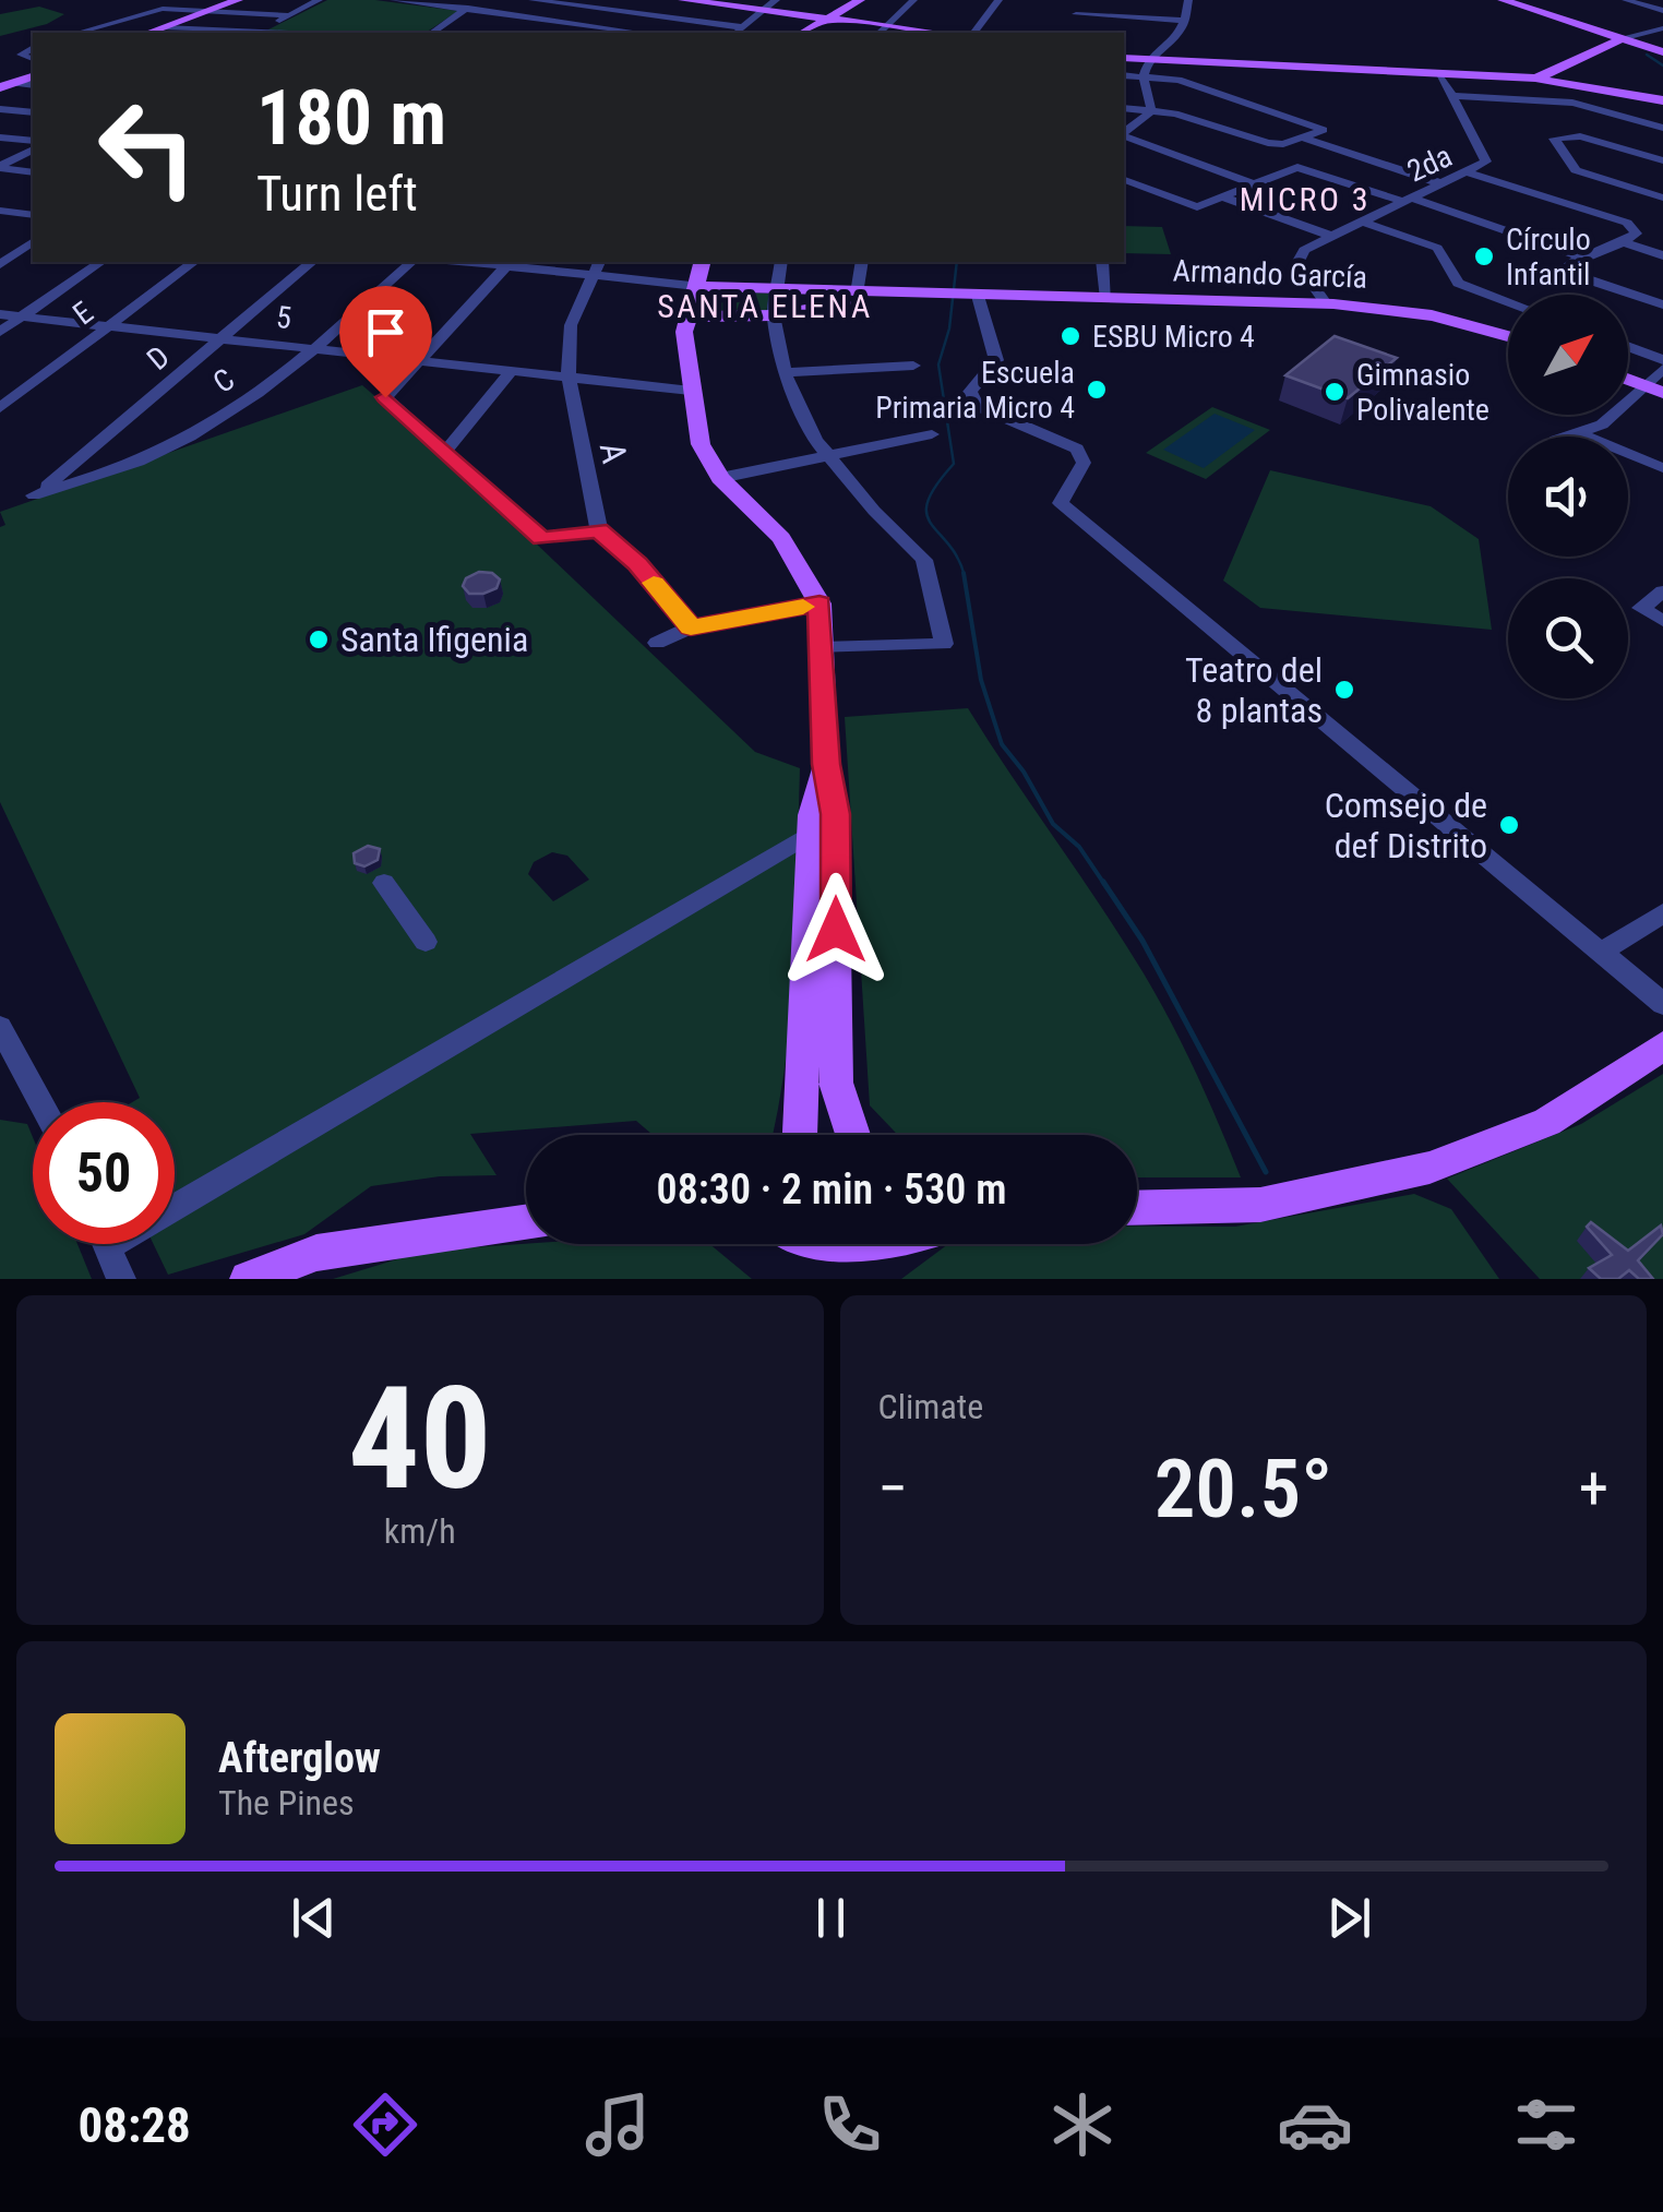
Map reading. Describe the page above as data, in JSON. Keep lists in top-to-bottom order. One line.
{"streets":{"main road":["Armando García"],"street":["2da","E","5","D","C","A"]},"crossings":[["2da","Armando García"],["E","5"],["5","D"],["5","C"],["5","A"],["D","C"]],"districts":["MICRO 3","SANTA ELENA"],"places":["Círculo Infantil","ESBU Micro 4","Escuela Primaria Micro 4","Gimnasio Polivalente","Santa Ifigenia","Teatro del 8 plantas","Comsejo de def Distrito"],"north":"top right","page":{"turn":["180 m","Turn left"],"limit":"50","trip":"08:30 · 2 min · 530 m","tile":[["40","km/h"],"Climate"],"heat":["−","20.5°","+"],"song":["Afterglow","The Pines"],"tabs":"08:28"}}
